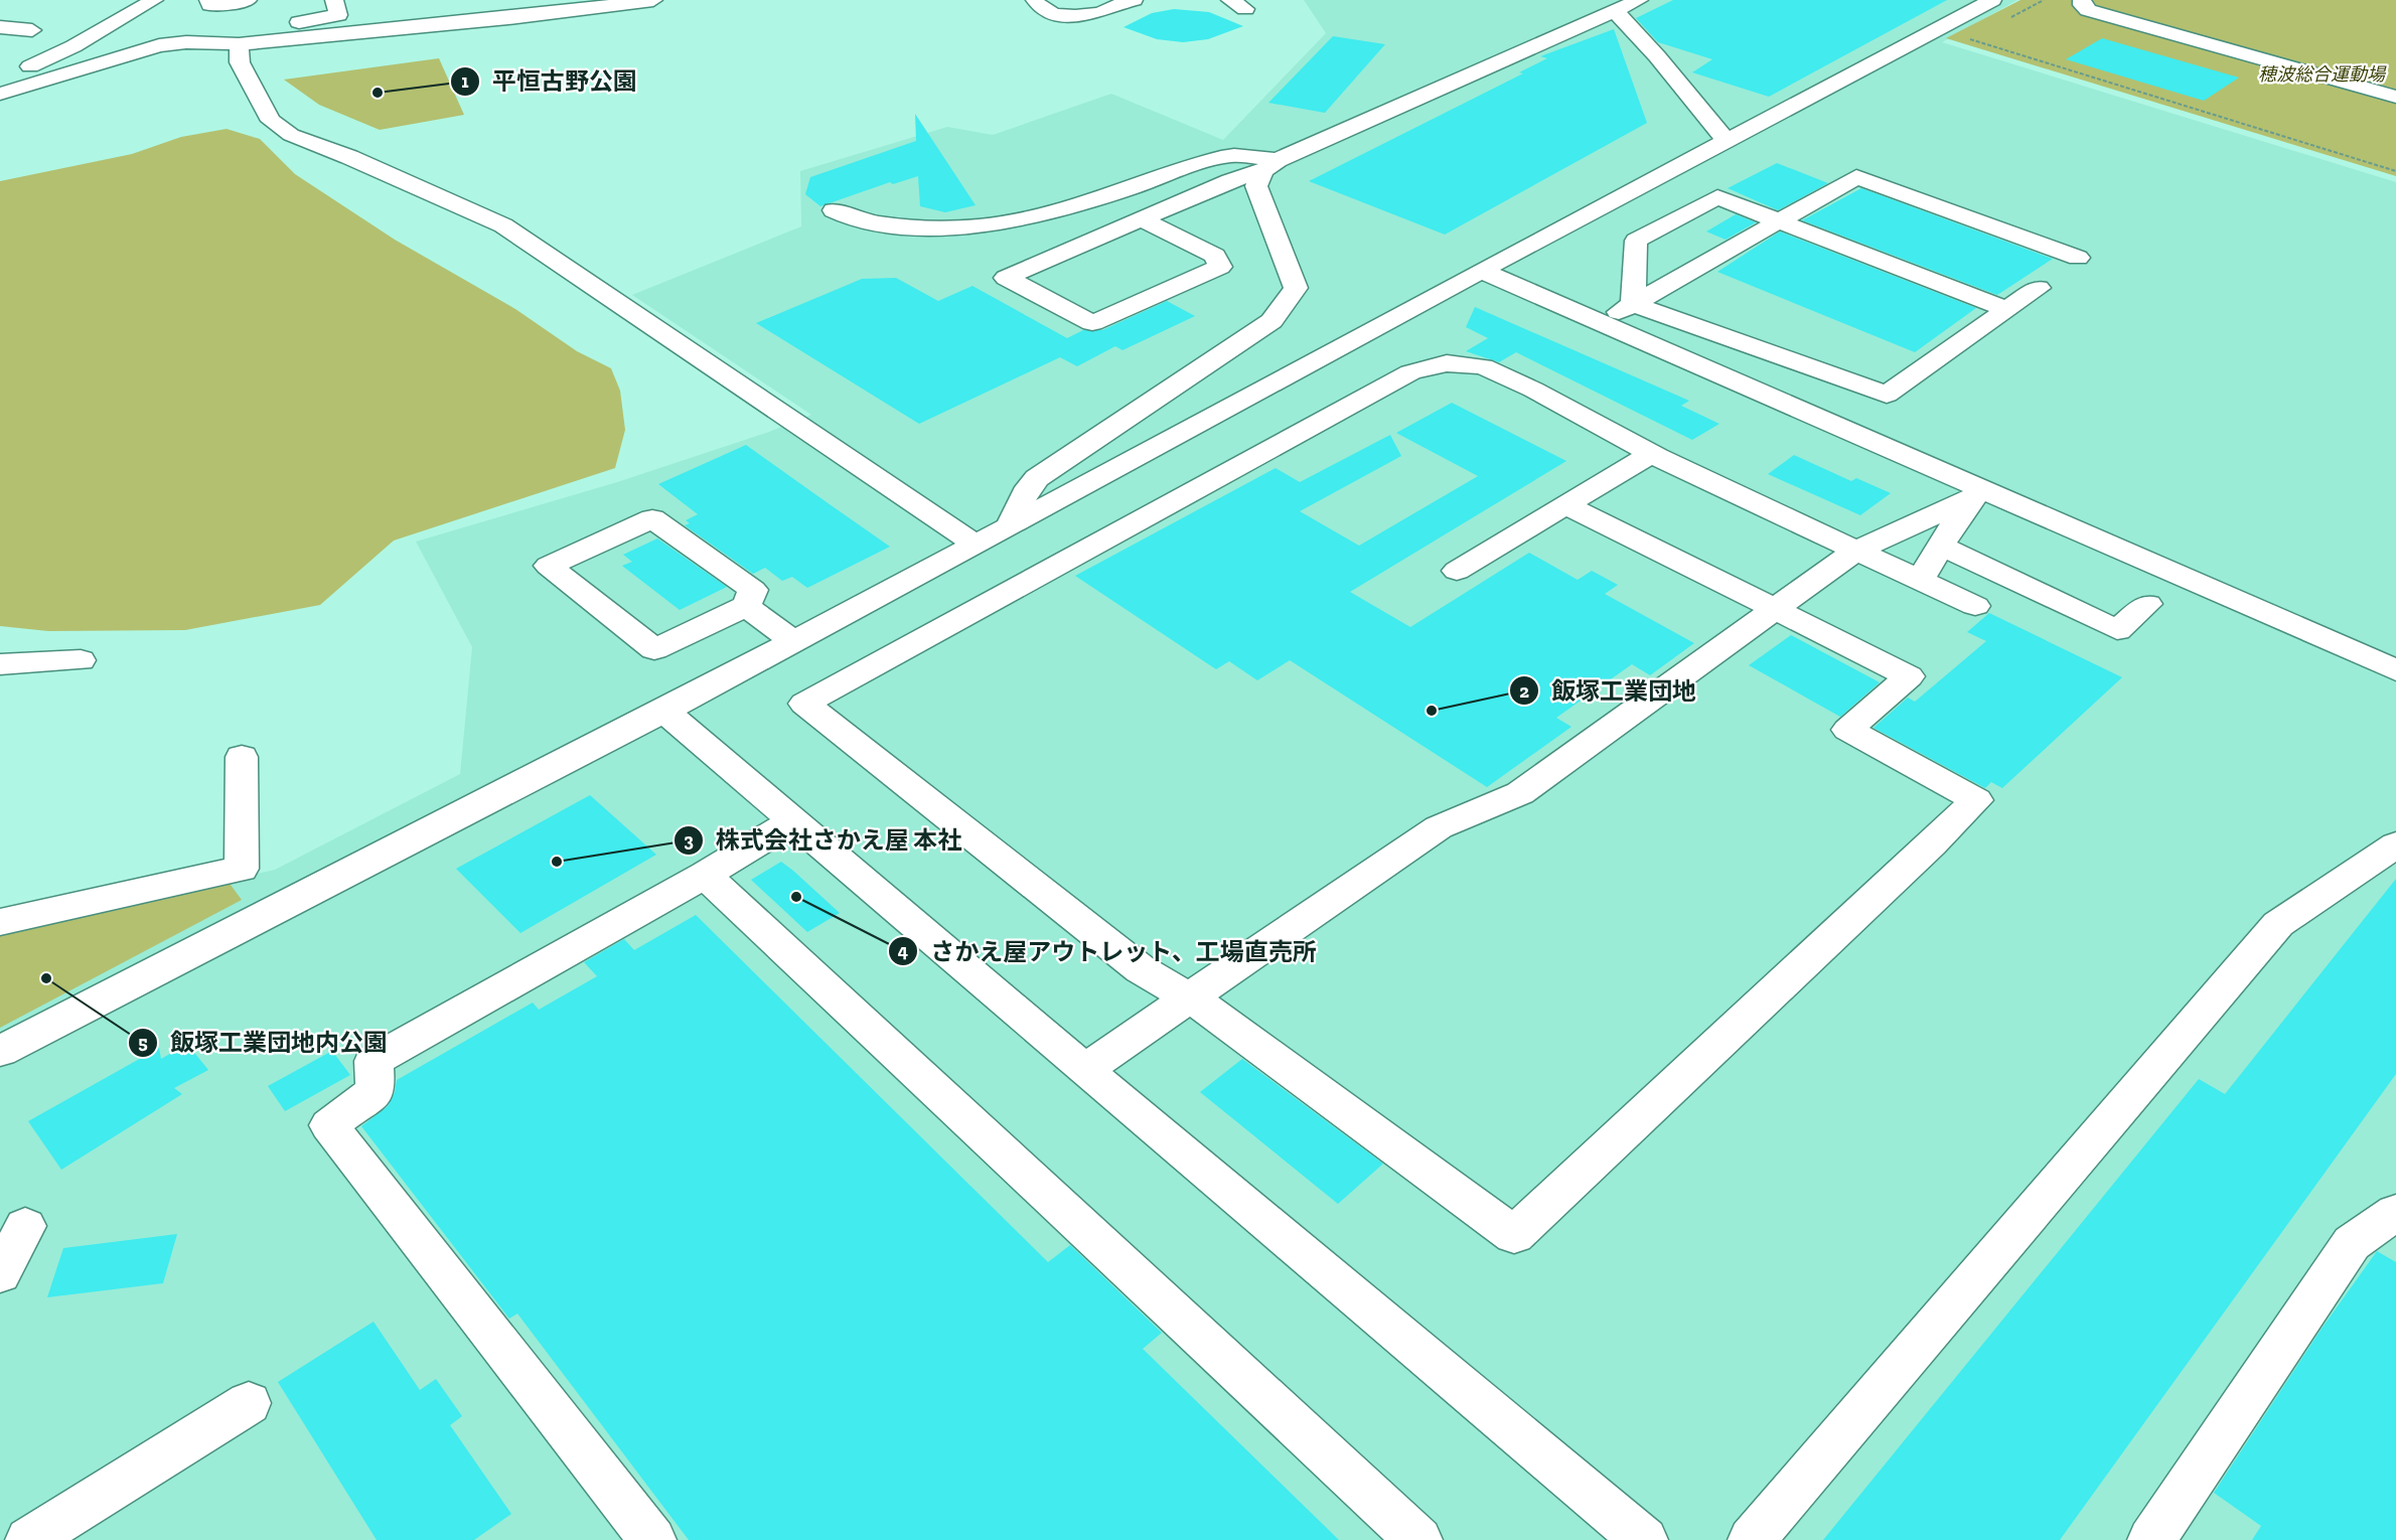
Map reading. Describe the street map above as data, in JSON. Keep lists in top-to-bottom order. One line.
{"parks":["穂波総合運動場"],"places":["平恒古野公園","飯塚工業団地","株式会社さかえ屋 本社","さかえ屋アウトレット、工場直売所","飯塚工業団地内公園"]}
